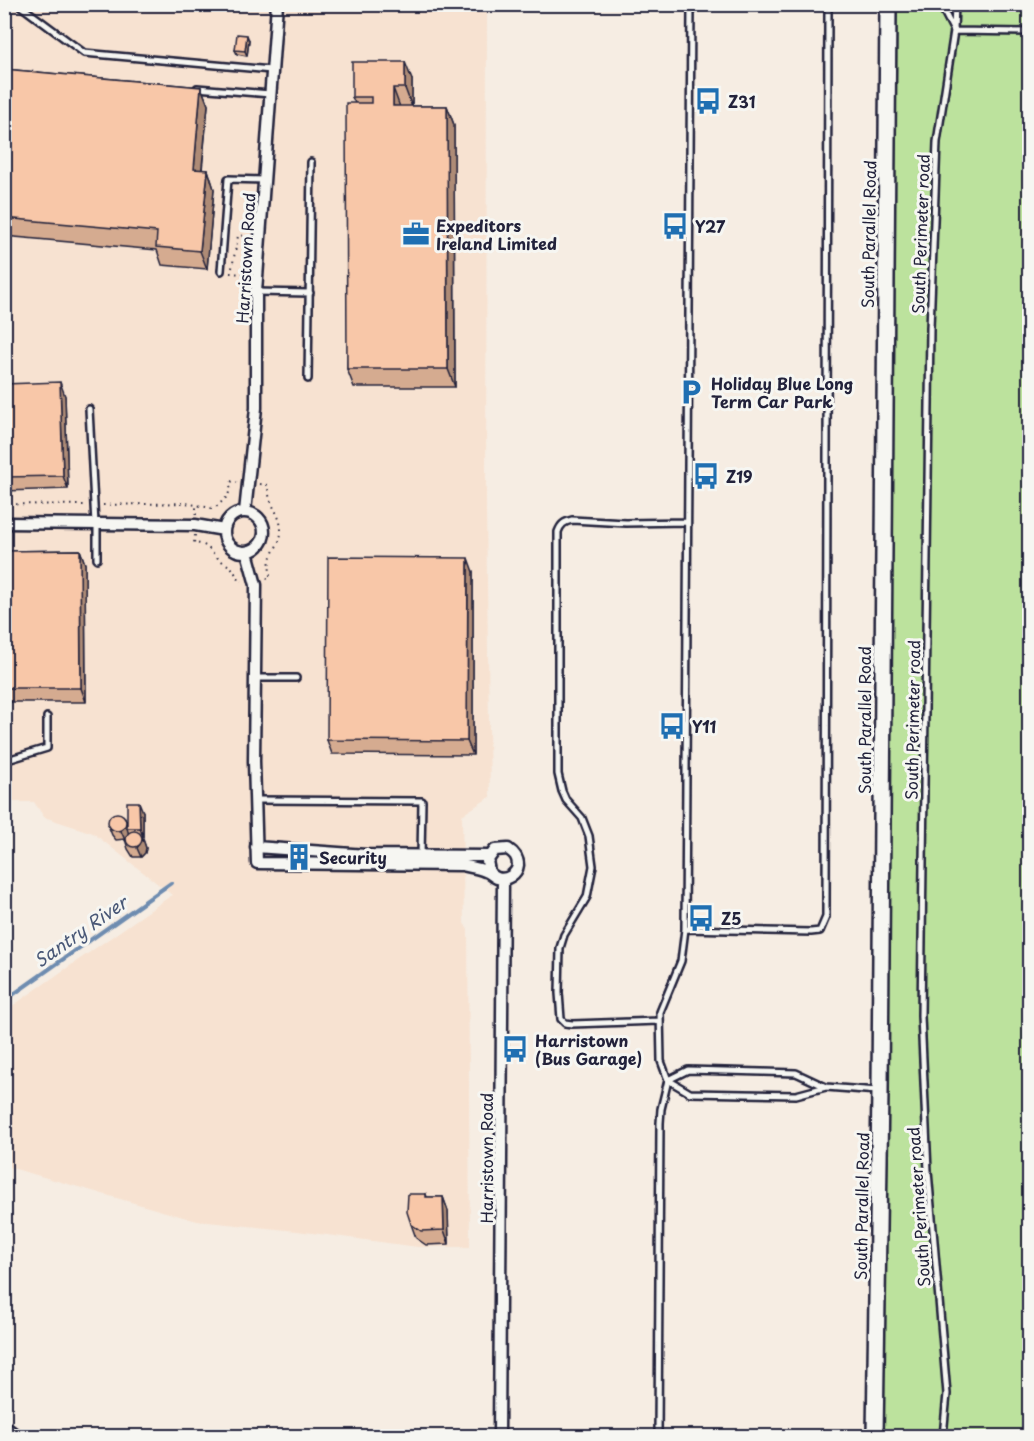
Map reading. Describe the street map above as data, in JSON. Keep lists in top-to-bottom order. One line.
{"streets":{"main road":["South Parallel Road"],"street":["Harristown Road"],"lane":["South Perimeter road"]},"water":["Santry River"],"places":{"bus stop":["Z31","Y27","Z19","Y11","Z5","Harristown (Bus Garage)"],"office":["Expeditors Ireland Limited"],"parking":["Holiday Blue Long Term Car Park"],"building":["Security"]}}
